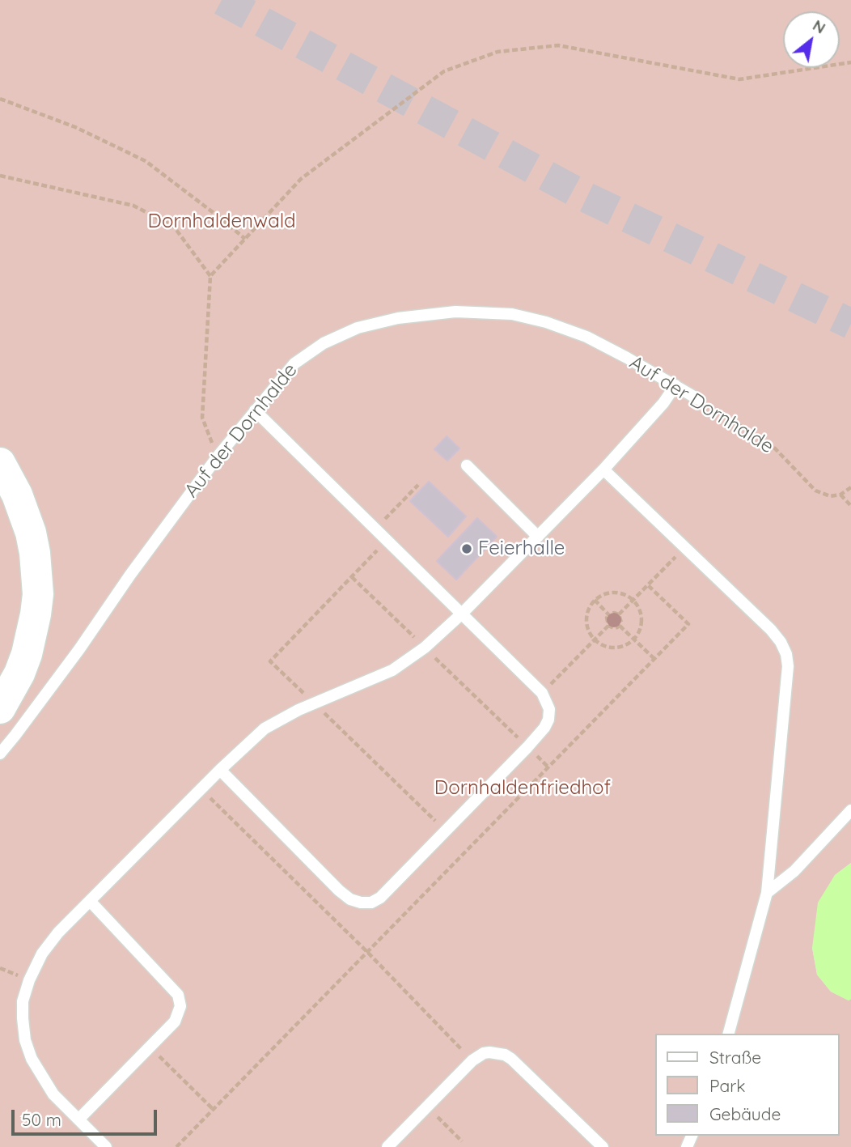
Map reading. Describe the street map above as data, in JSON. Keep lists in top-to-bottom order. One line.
{"streets":{"lane":["Auf der Dornhalde"]},"parks":["Dornhaldenwald","Dornhaldenfriedhof"],"places":["Feierhalle"],"legend":["Straße","Park","Gebäude"],"scale_bar":"50 m","north":"top right"}
